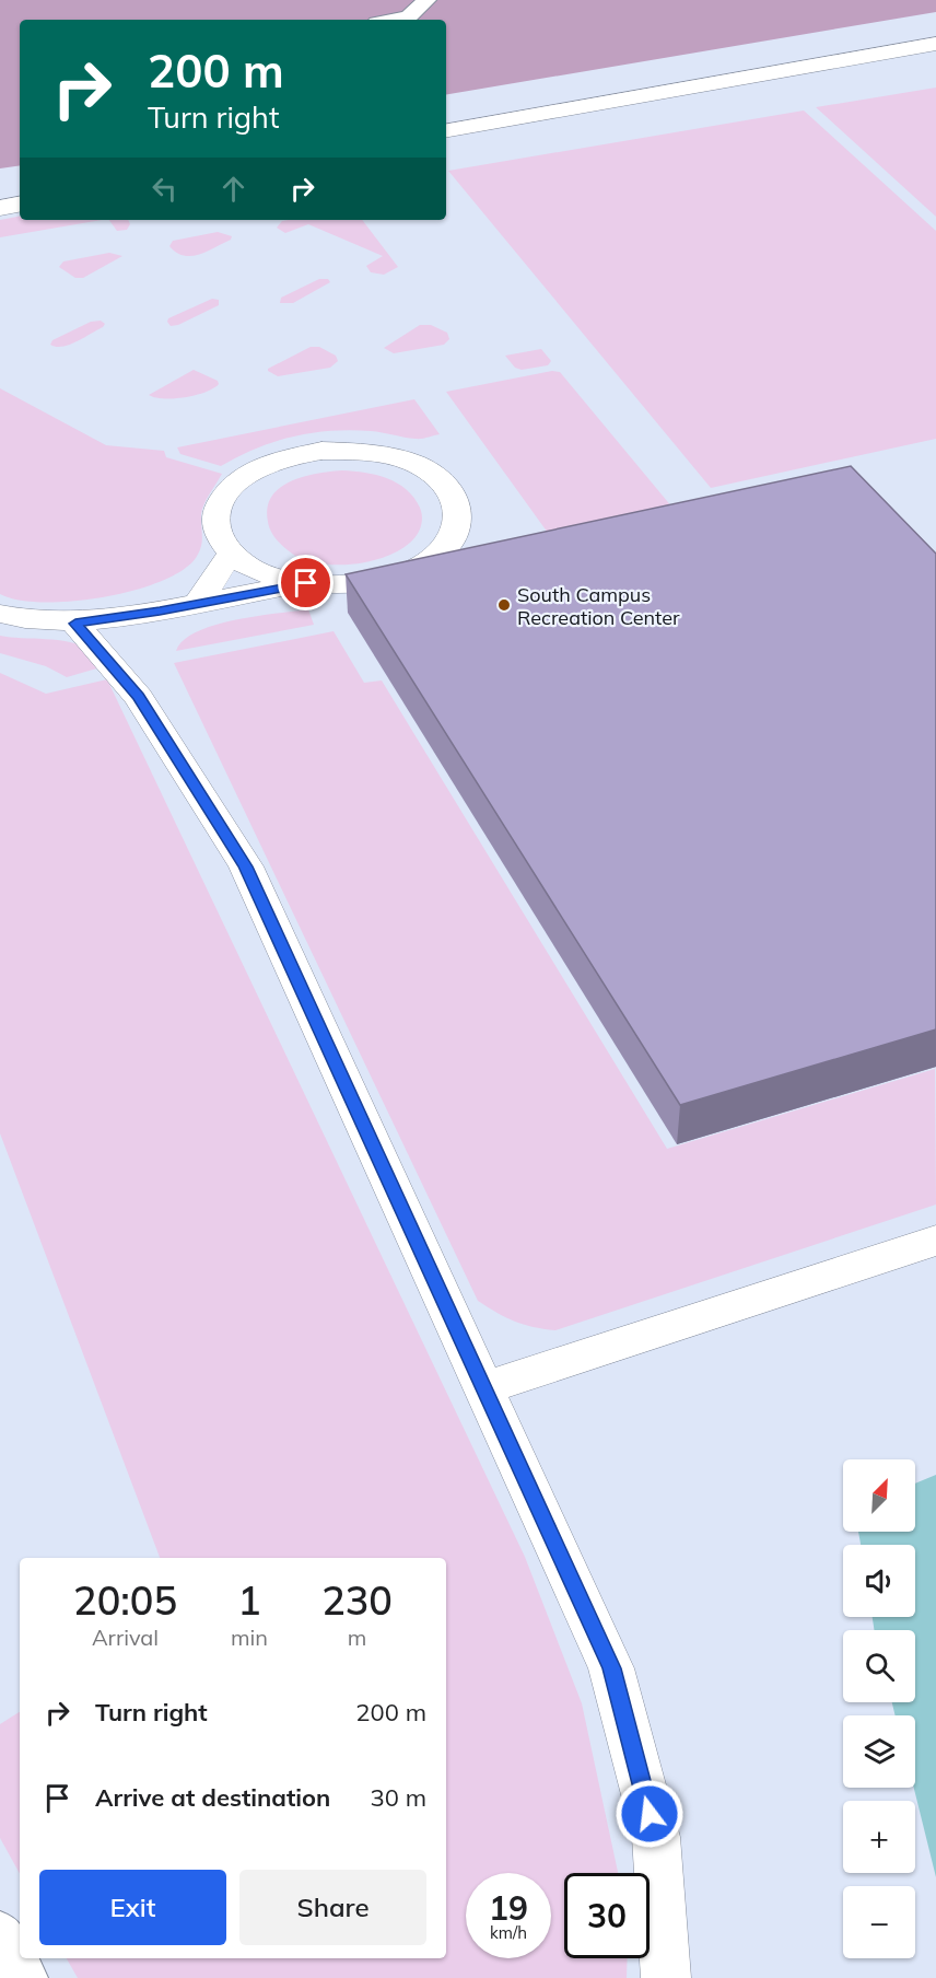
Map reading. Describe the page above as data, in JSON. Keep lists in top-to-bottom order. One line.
{"places":["South Campus Recreation Center"],"north":"top right","page":{"turn":["200 m","Turn right"],"map_buttons":["+","−"],"eta":["20:05","Arrival","1","min","230","m"],"list":[{"name":"Turn right","value":"200 m"},{"name":"Arrive at destination","value":"30 m"}],"buttons":["Exit","Share"],"speed":"19 km/h","limit":"30"}}
